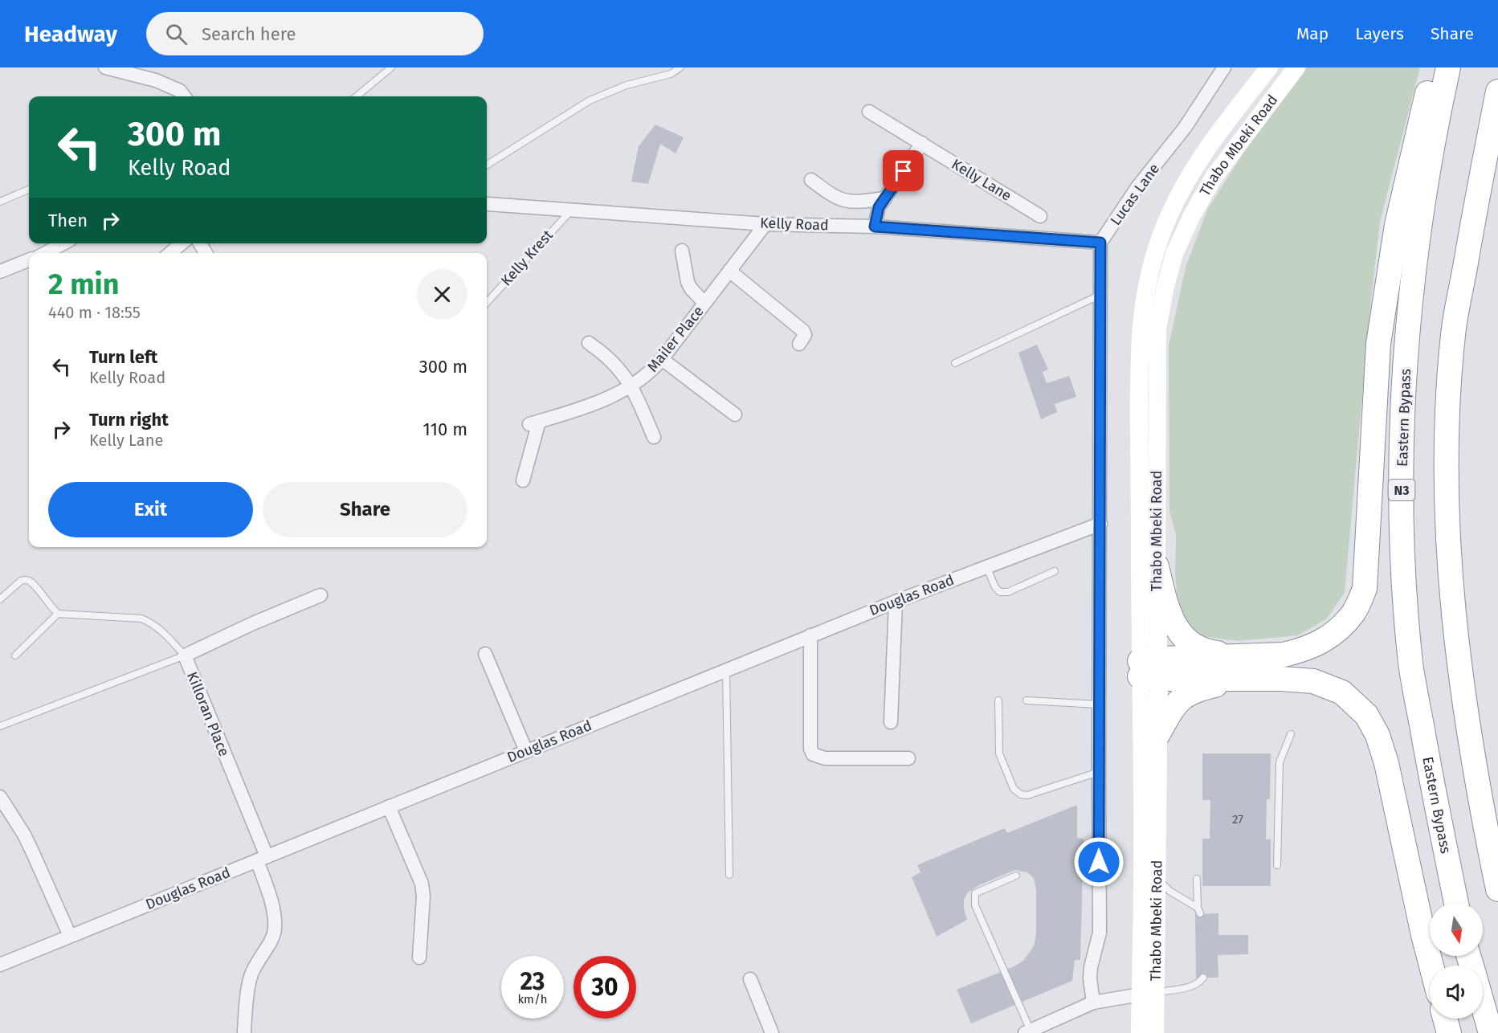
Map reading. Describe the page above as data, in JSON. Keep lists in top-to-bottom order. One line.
{"streets":{"highway":["Eastern Bypass","N3"],"main road":["Thabo Mbeki Road"],"street":["Kelly Lane","Lucas Lane","Kelly Road","Mailer Place","Douglas Road","Killoran Place"],"lane":["Kelly Krest"]},"crossings":[["Lucas Lane","Kelly Road"],["Kelly Road","Kelly Krest"],["Kelly Road","Mailer Place"],["Douglas Road","Killoran Place"]],"house_numbers":["27"],"north":"bottom","page":{"header":"Headway","search":"Search here","nav":["Map","Layers","Share"],"turn":["300 m","Kelly Road"],"then":"Then","heading":["2 min","440 m · 18:55"],"list":[{"name":"Turn left","note":"Kelly Road","value":"300 m"},{"name":"Turn right","note":"Kelly Lane","value":"110 m"}],"buttons":["Exit","Share"],"speed":"23 km/h","limit":"30"}}
